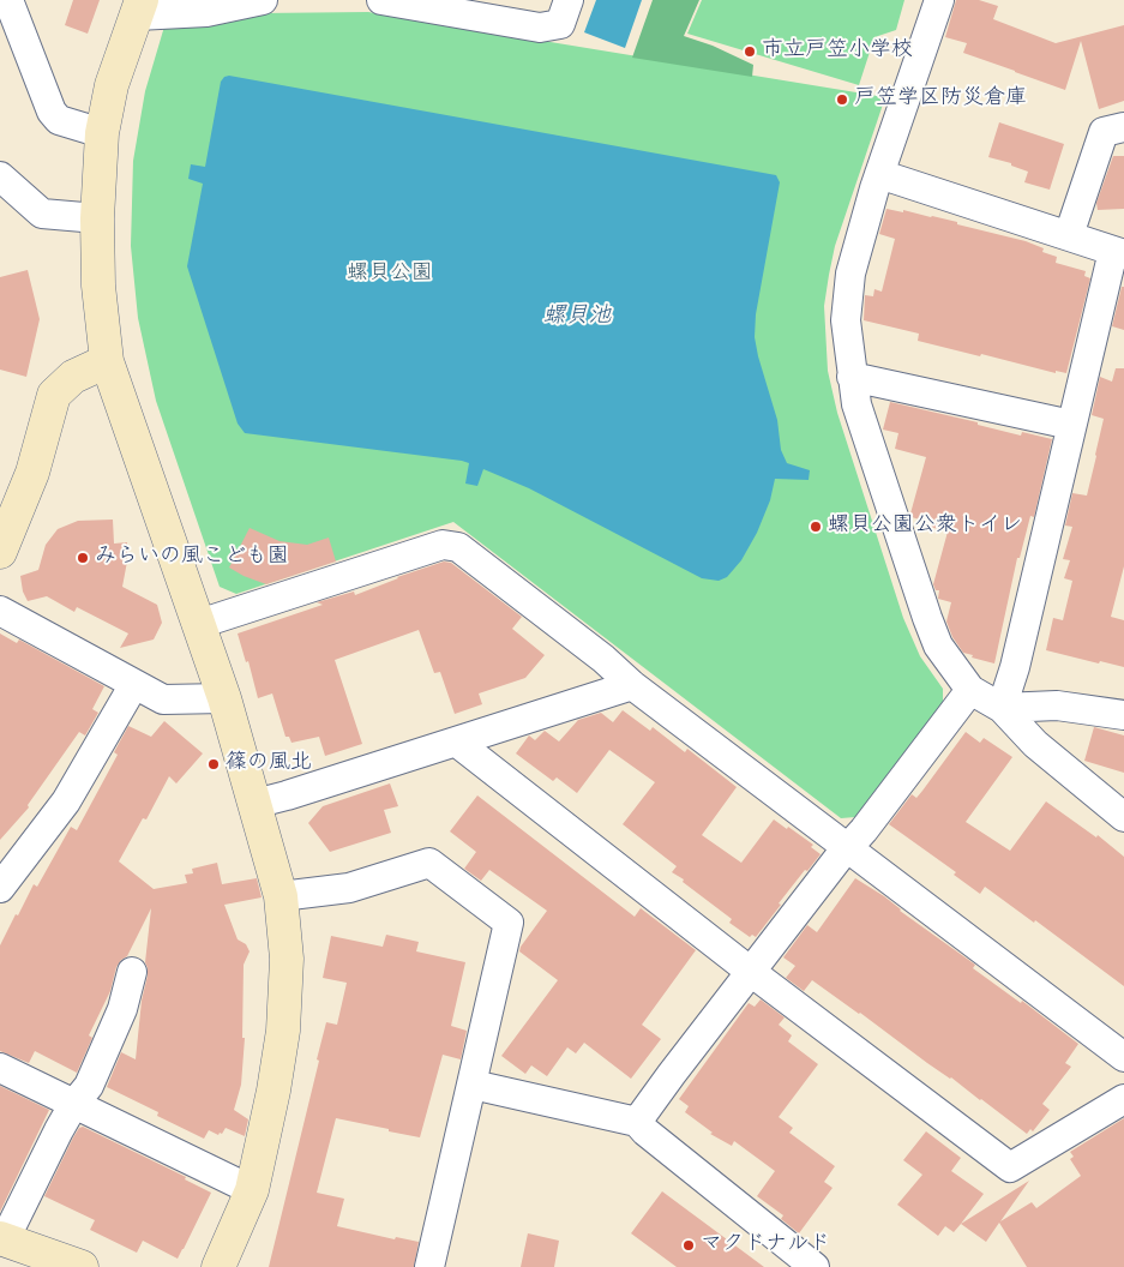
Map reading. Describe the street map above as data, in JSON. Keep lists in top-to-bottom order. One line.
{"water":["螺貝池"],"parks":["螺貝公園"],"places":["市立戸笠小学校","戸笠学区防災倉庫","螺貝公園公衆トイレ","みらいの風こども園","篠の風北","マクドナルド"]}
